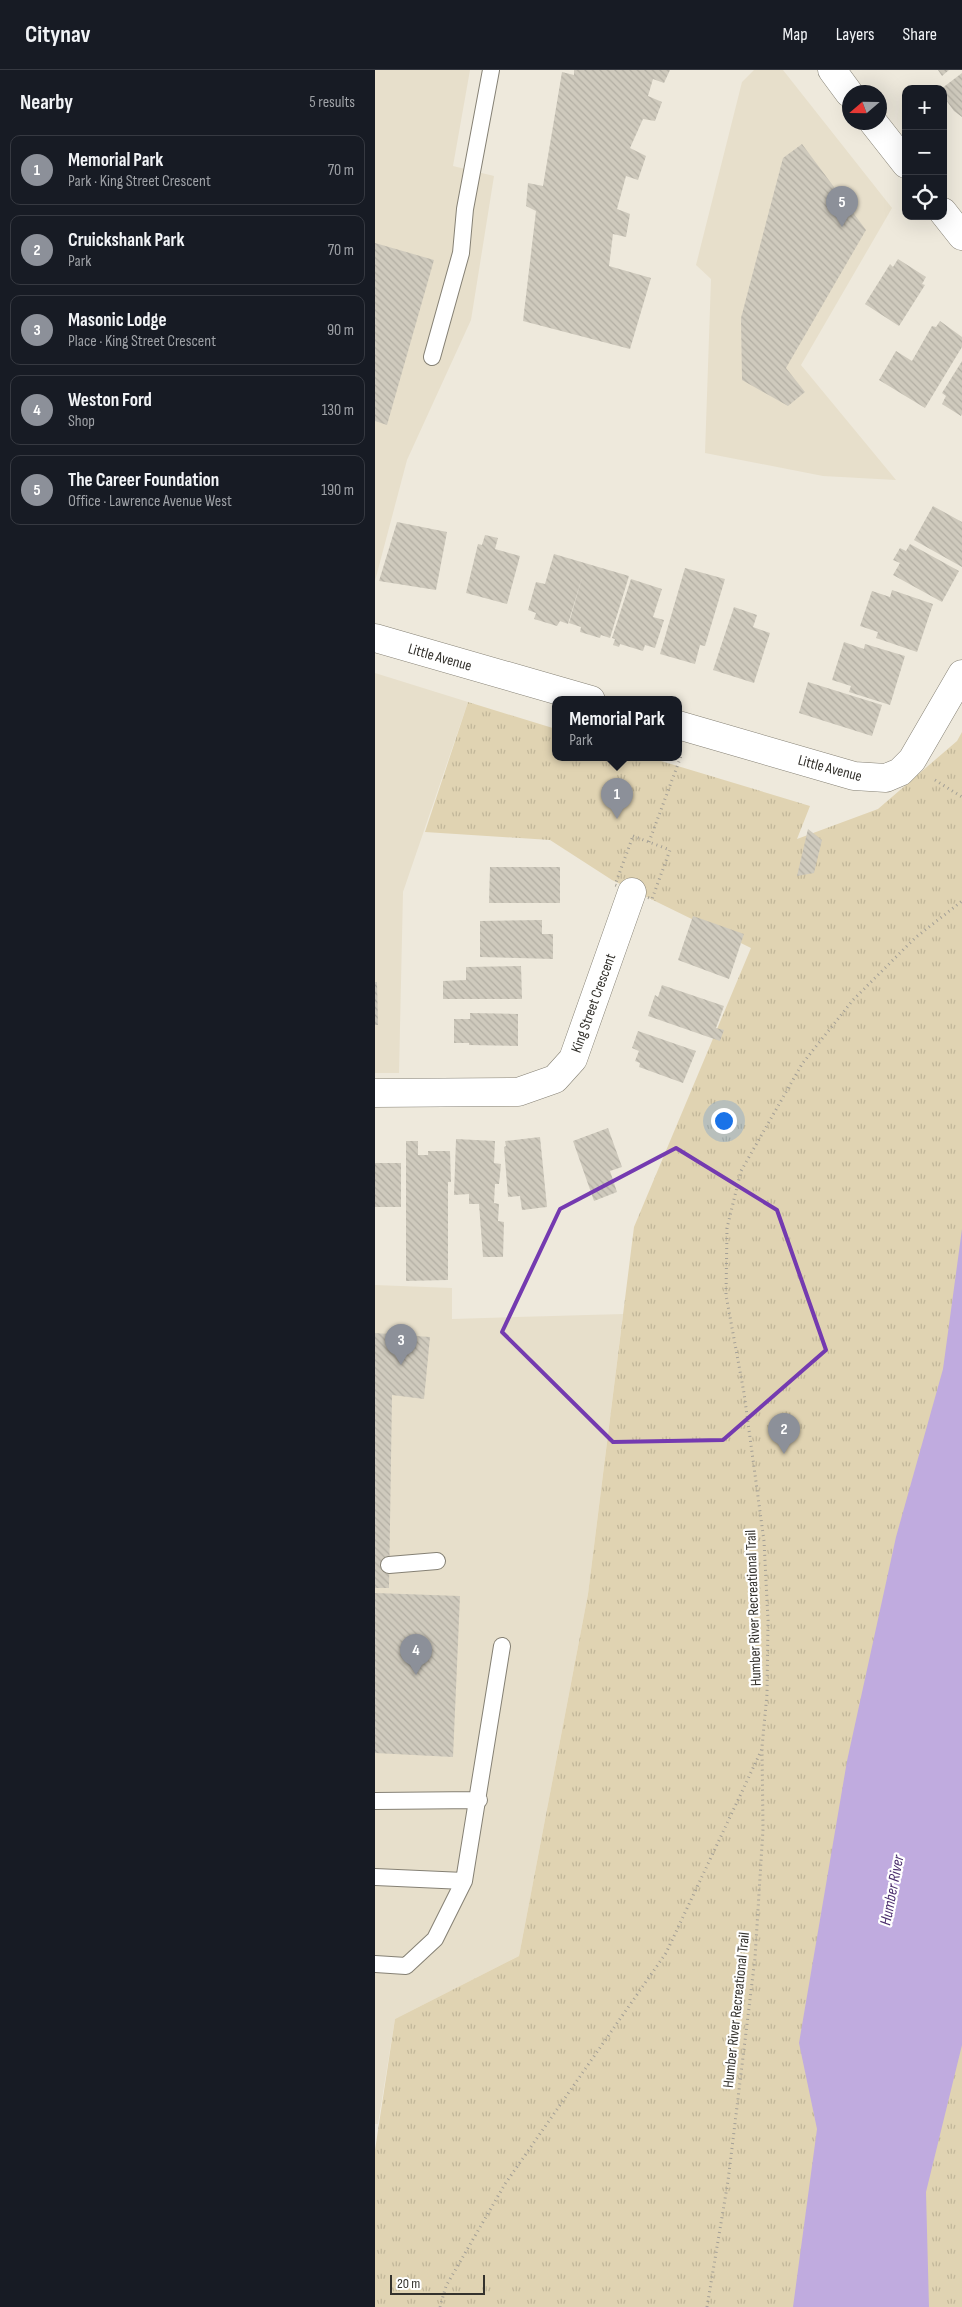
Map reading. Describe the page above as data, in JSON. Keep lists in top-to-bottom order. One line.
{"streets":{"street":["Little Avenue","King Street Crescent"],"path":["Humber River Recreational Trail"]},"water":["Humber River"],"scale_bar":"20 m","north":"left","page":{"header":"Citynav","nav":["Map","Layers","Share"],"heading":["Nearby","5 results"],"map_buttons":["+","−"],"list":[{"mark":"1","name":"Memorial Park","note":"Park · King Street Crescent","value":"70 m"},{"mark":"2","name":"Cruickshank Park","note":"Park","value":"70 m"},{"mark":"3","name":"Masonic Lodge","note":"Place · King Street Crescent","value":"90 m"},{"mark":"4","name":"Weston Ford","note":"Shop","value":"130 m"},{"mark":"5","name":"The Career Foundation","note":"Office · Lawrence Avenue West","value":"190 m"}],"pins":["5","1","3","2","4"],"popup":["Memorial Park","Park"],"scale":"20 m"}}
